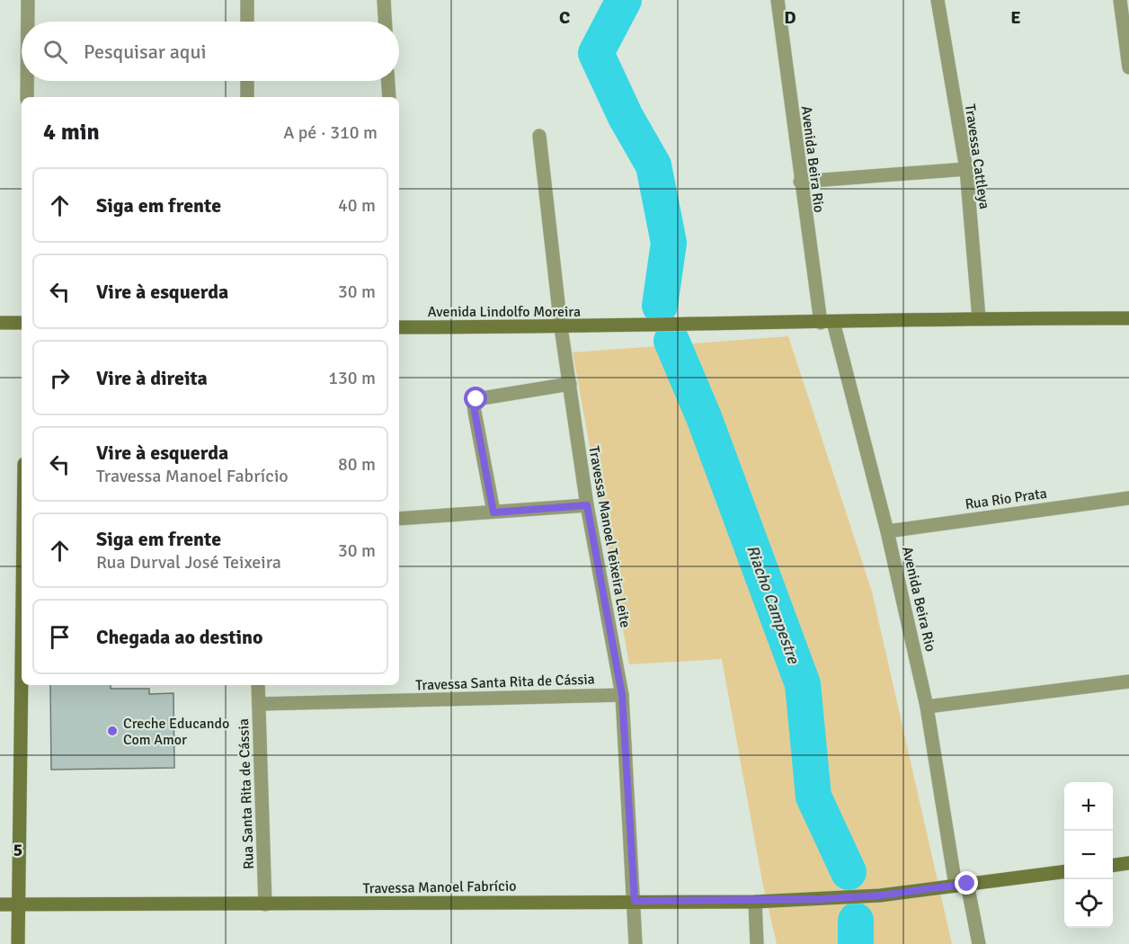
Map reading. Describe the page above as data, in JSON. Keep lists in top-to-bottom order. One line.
{"streets":{"street":["Travessa Cattleya","Avenida Beira Rio","Avenida Lindolfo Moreira","Rua Rio Prata","Travessa Manoel Teixeira Leite","Travessa Santa Rita de Cássia","Rua Santa Rita de Cássia","Travessa Manoel Fabrício"]},"crossings":[["Travessa Cattleya","Avenida Lindolfo Moreira"],["Avenida Beira Rio","Avenida Lindolfo Moreira"],["Avenida Beira Rio","Rua Rio Prata"],["Avenida Beira Rio","Travessa Manoel Fabrício"],["Avenida Lindolfo Moreira","Travessa Manoel Teixeira Leite"],["Travessa Manoel Teixeira Leite","Travessa Santa Rita de Cássia"],["Travessa Manoel Teixeira Leite","Travessa Manoel Fabrício"],["Travessa Santa Rita de Cássia","Rua Santa Rita de Cássia"],["Rua Santa Rita de Cássia","Travessa Manoel Fabrício"]],"water":["Riacho Campestre"],"places":["Creche Educando Com Amor"],"page":{"search":"Pesquisar aqui","heading":["4 min","A pé · 310 m"],"list":[["Siga em frente","40 m"],["Vire à esquerda","30 m"],["Vire à direita","130 m"],["Vire à esquerda","Travessa Manoel Fabrício","80 m"],["Siga em frente","Rua Durval José Teixeira","30 m"],"Chegada ao destino"],"map_buttons":["+","−"]},"grid":{"columns":["C","D","E"],"rows":["5"]}}
